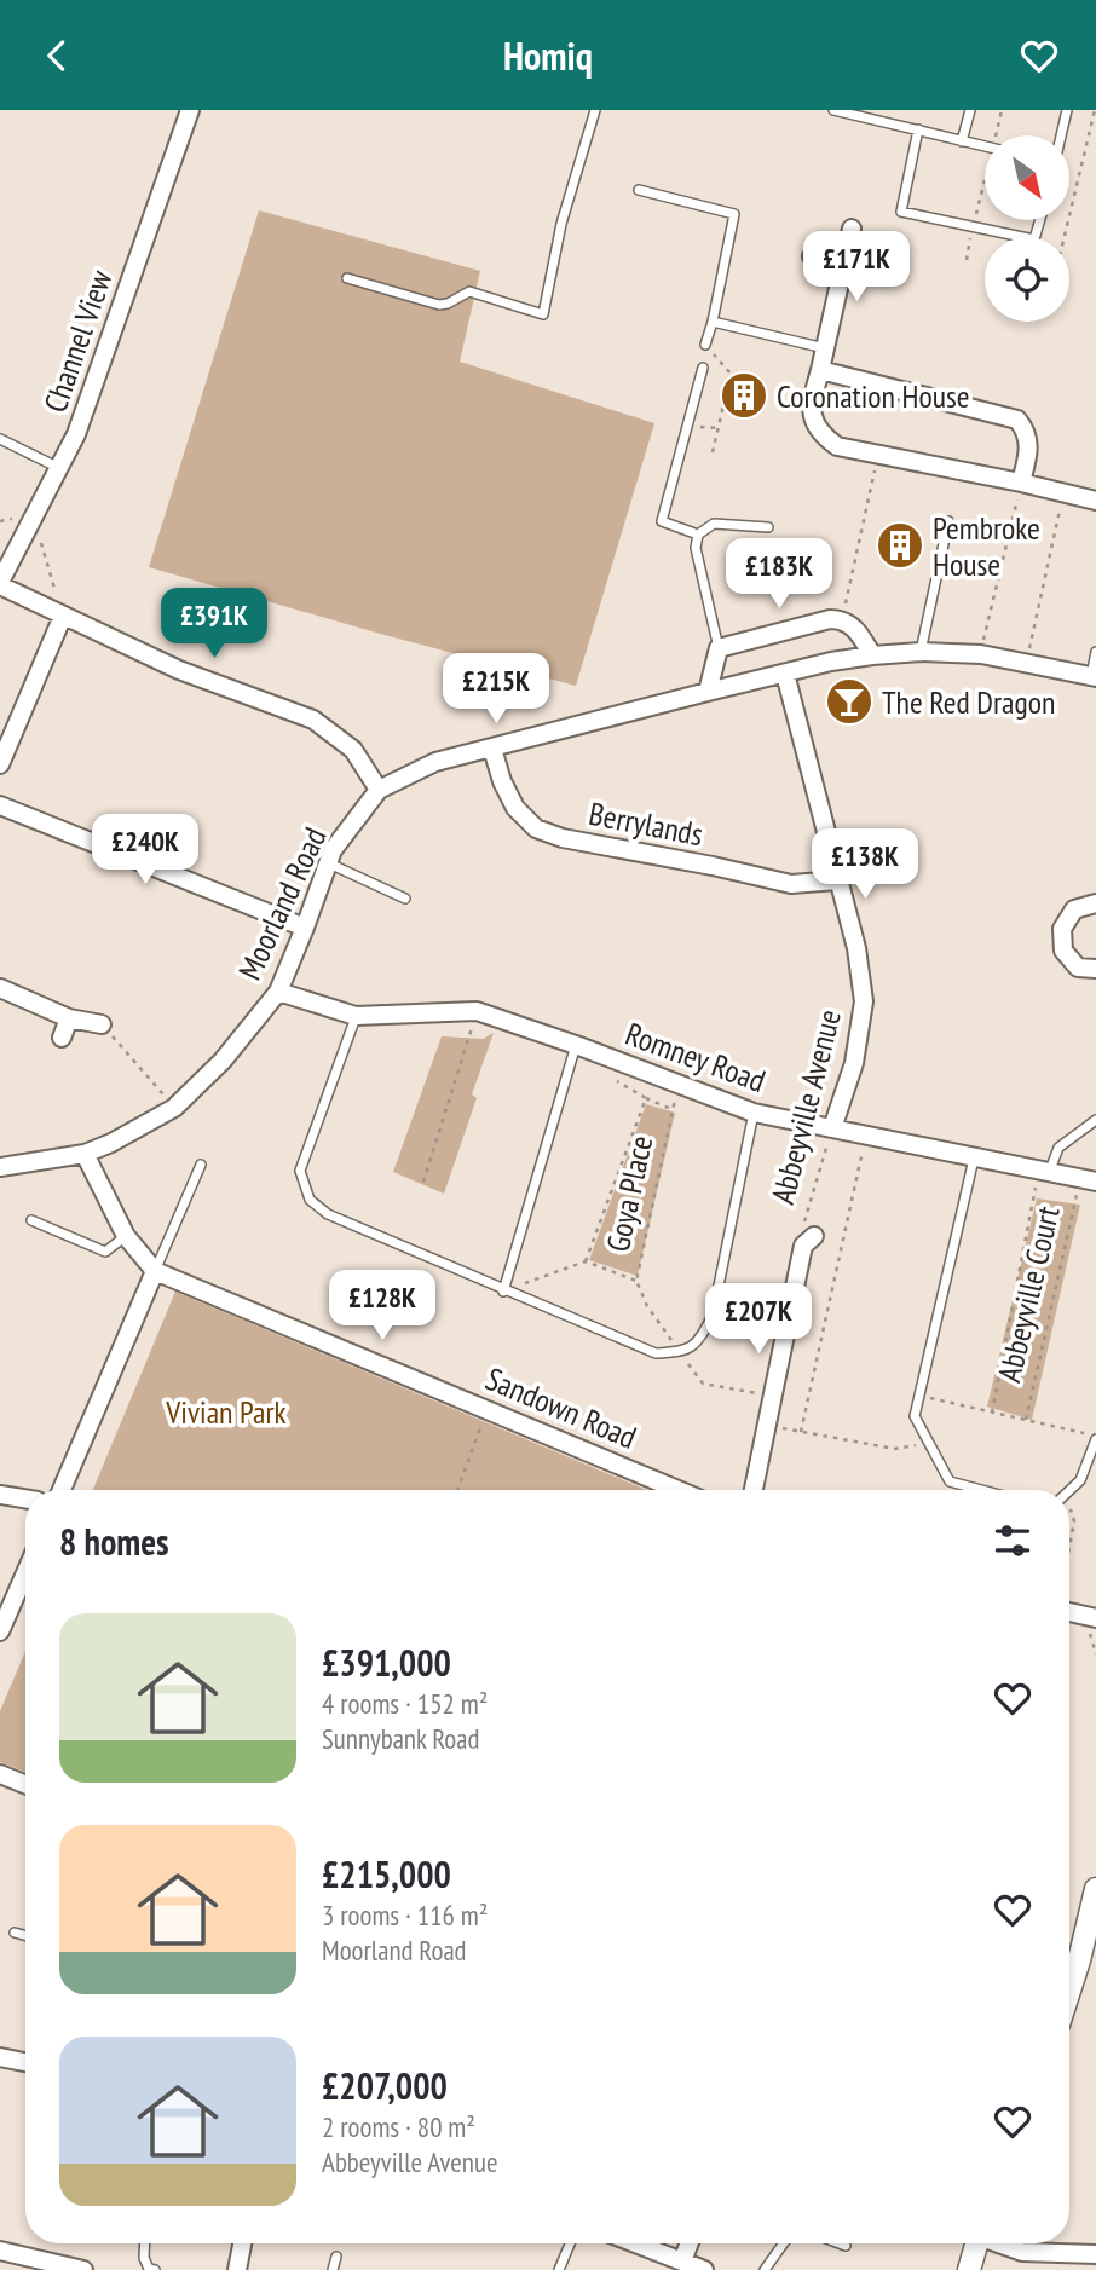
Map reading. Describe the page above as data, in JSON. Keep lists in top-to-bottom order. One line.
{"streets":{"street":["Channel View","Berrylands","Moorland Road","Romney Road","Abbeyville Avenue","Sandown Road"],"path":["Goya Place","Abbeyville Court"]},"crossings":[["Berrylands","Moorland Road"],["Berrylands","Abbeyville Avenue"],["Moorland Road","Romney Road"],["Moorland Road","Abbeyville Avenue"],["Moorland Road","Sandown Road"],["Romney Road","Abbeyville Avenue"],["Romney Road","Goya Place"],["Romney Road","Abbeyville Court"],["Abbeyville Avenue","Goya Place"]],"parks":["Vivian Park"],"places":{"building":["Coronation House","Pembroke House"],"bar":["The Red Dragon"]},"north":"bottom right","page":{"header":"Homiq","price":["£171K","£183K","£391K","£215K","£240K","£138K","£128K","£207K"],"heading":"8 homes","list":[{"name":"£391,000","note":"4 rooms · 152 m² · Sunnybank Road"},{"name":"£215,000","note":"3 rooms · 116 m² · Moorland Road"},{"name":"£207,000","note":"2 rooms · 80 m² · Abbeyville Avenue"}]}}
